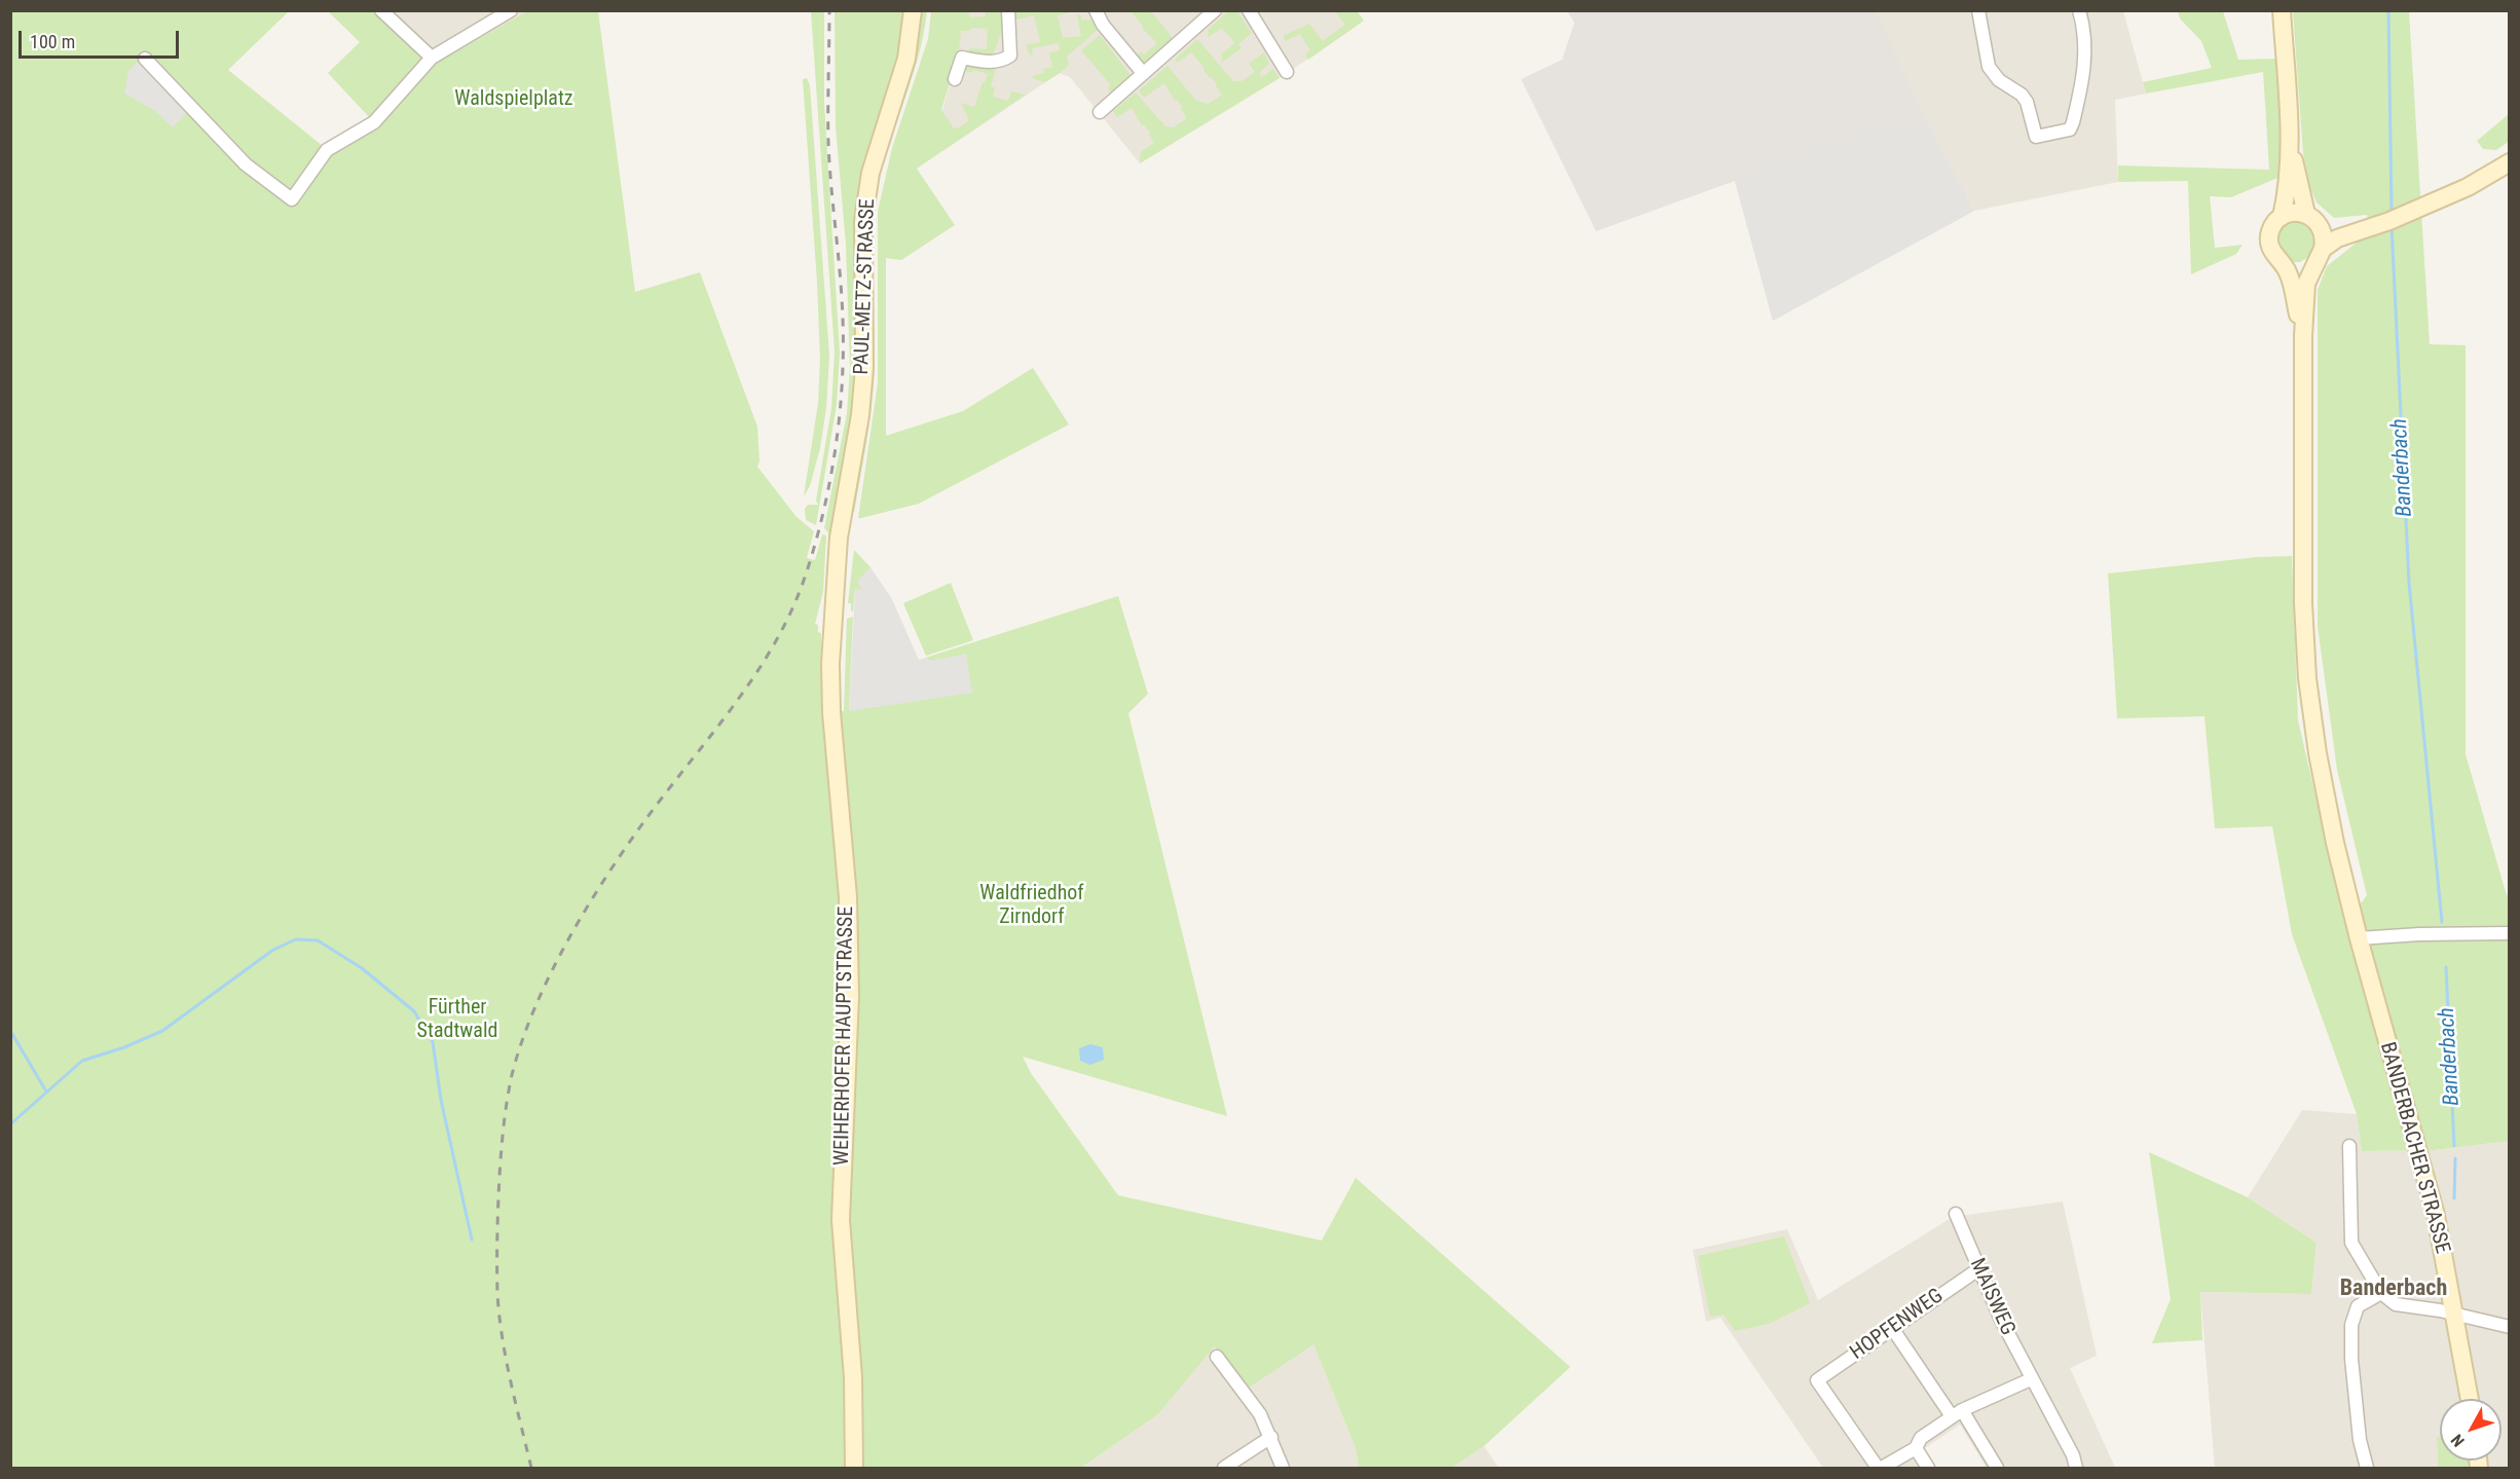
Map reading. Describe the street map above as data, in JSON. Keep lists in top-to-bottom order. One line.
{"streets":{"street":["PAUL-METZ-STRASSE","WEIHERHOFER HAUPTSTRASSE","BANDERBACHER STRASSE","MAISWEG","HOPFENWEG"]},"crossings":[["PAUL-METZ-STRASSE","WEIHERHOFER HAUPTSTRASSE"],["MAISWEG","HOPFENWEG"]],"districts":["Banderbach"],"water":["Banderbach"],"parks":["Waldspielplatz","Waldfriedhof Zirndorf","Fürther Stadtwald"],"scale_bar":"100 m","north":"bottom left"}
